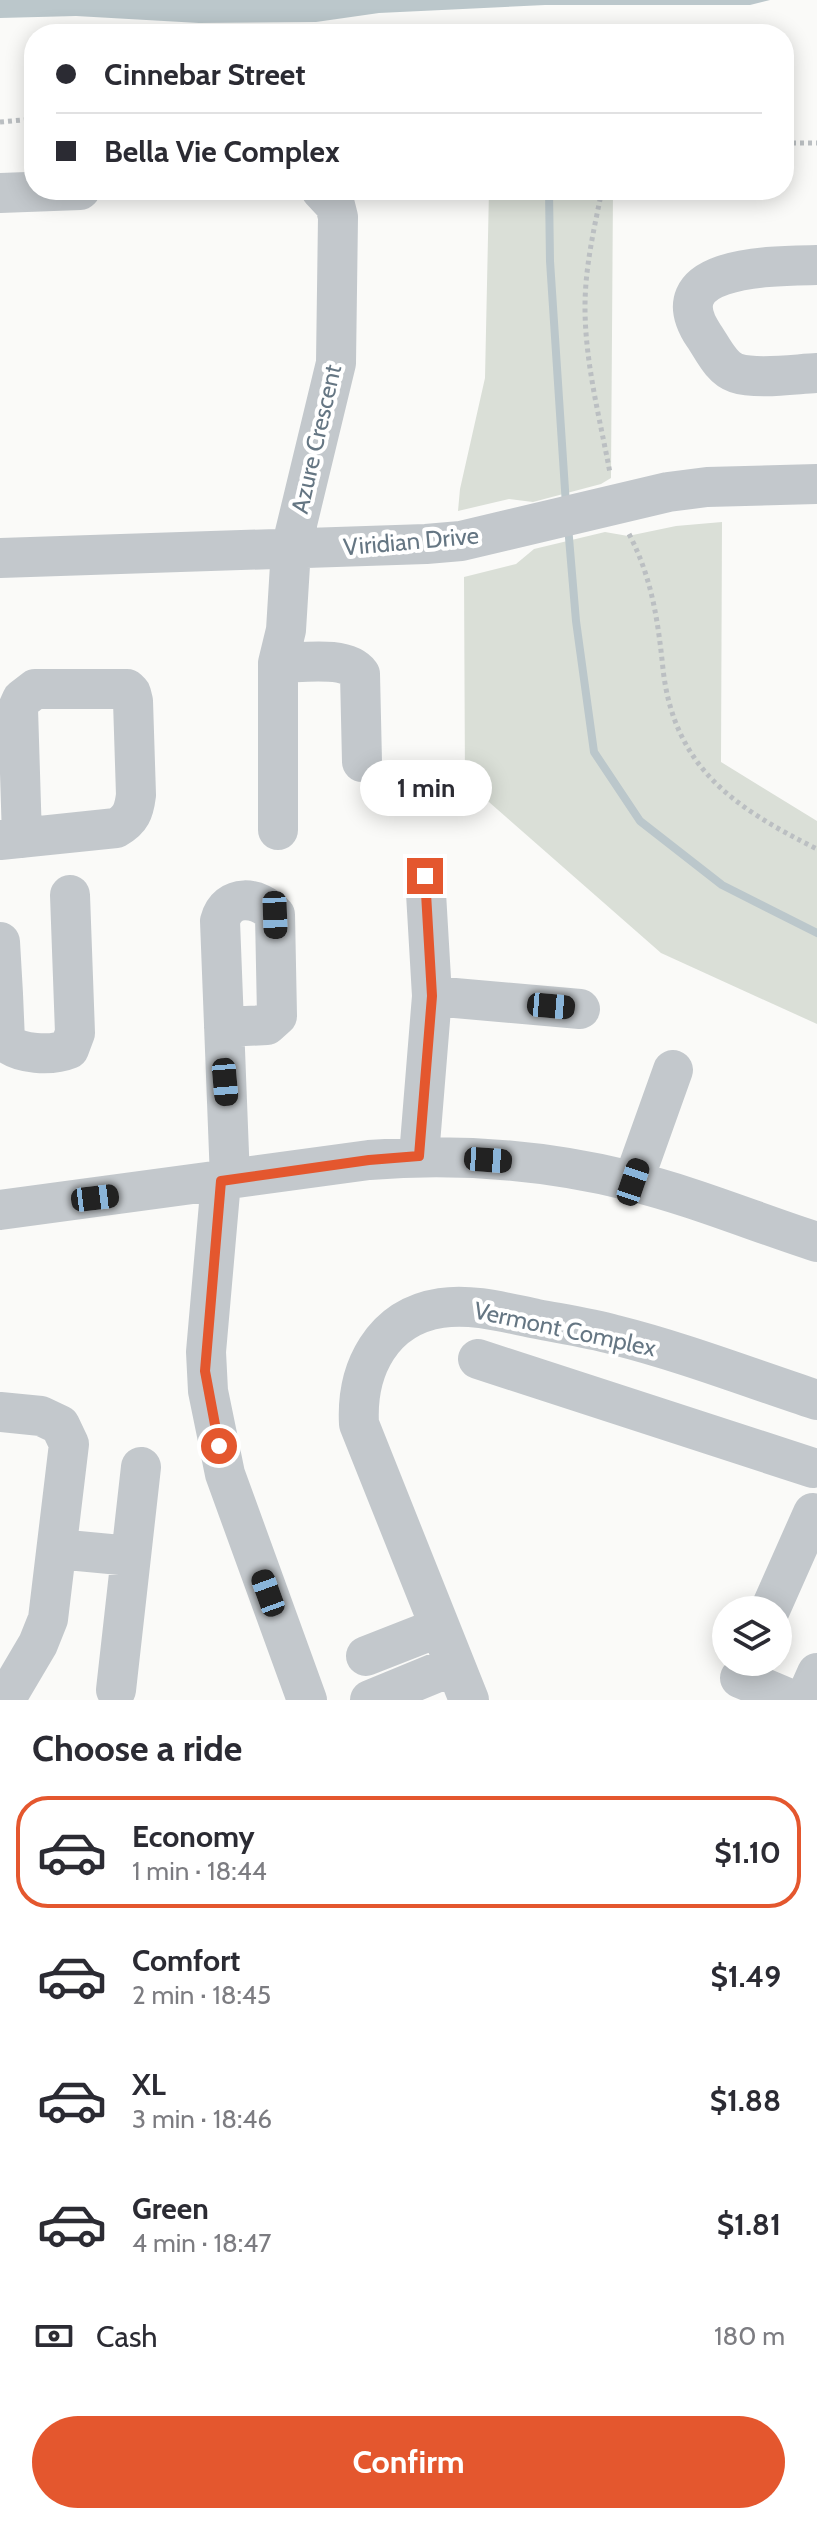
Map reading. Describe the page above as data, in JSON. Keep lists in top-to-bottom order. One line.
{"streets":{"street":["Azure Crescent","Viridian Drive","Vermont Complex"]},"crossings":[["Azure Crescent","Viridian Drive"]],"page":{"banner":["Cinnebar Street","Bella Vie Complex"],"bubble":"1 min","heading":"Choose a ride","list":[{"name":"Economy","note":"1 min · 18:44","value":"$1.10"},{"name":"Comfort","note":"2 min · 18:45","value":"$1.49"},{"name":"XL","note":"3 min · 18:46","value":"$1.88"},{"name":"Green","note":"4 min · 18:47","value":"$1.81"}],"pay":["Cash","180 m"],"buttons":"Confirm"}}
